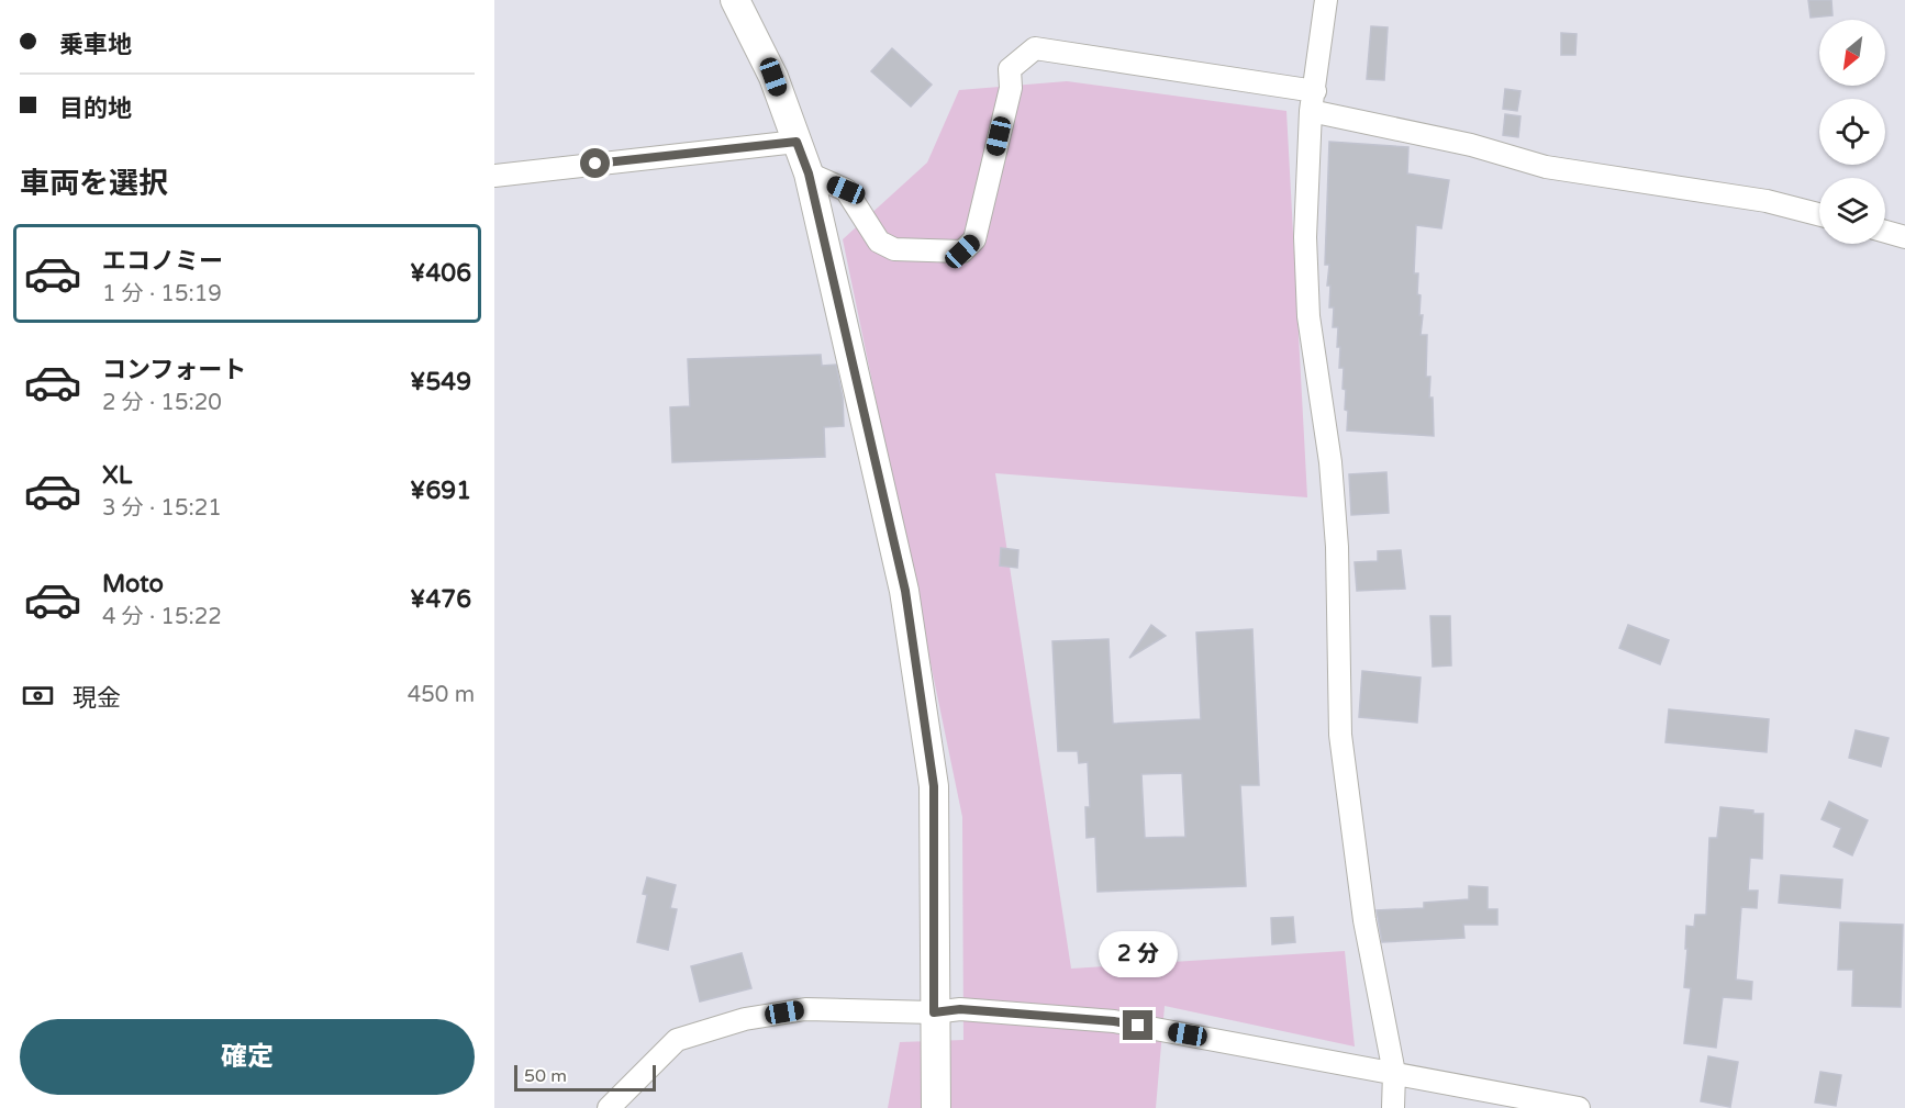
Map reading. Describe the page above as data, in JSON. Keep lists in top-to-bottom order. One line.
{"scale_bar":"50 m","north":"bottom left","page":{"banner":["乗車地","目的地"],"heading":"車両を選択","list":[{"name":"エコノミー","note":"1 分 · 15:19","value":"¥406"},{"name":"コンフォート","note":"2 分 · 15:20","value":"¥549"},{"name":"XL","note":"3 分 · 15:21","value":"¥691"},{"name":"Moto","note":"4 分 · 15:22","value":"¥476"}],"pay":["現金","450 m"],"bubble":"2 分","buttons":"確定","scale":"50 m"}}
